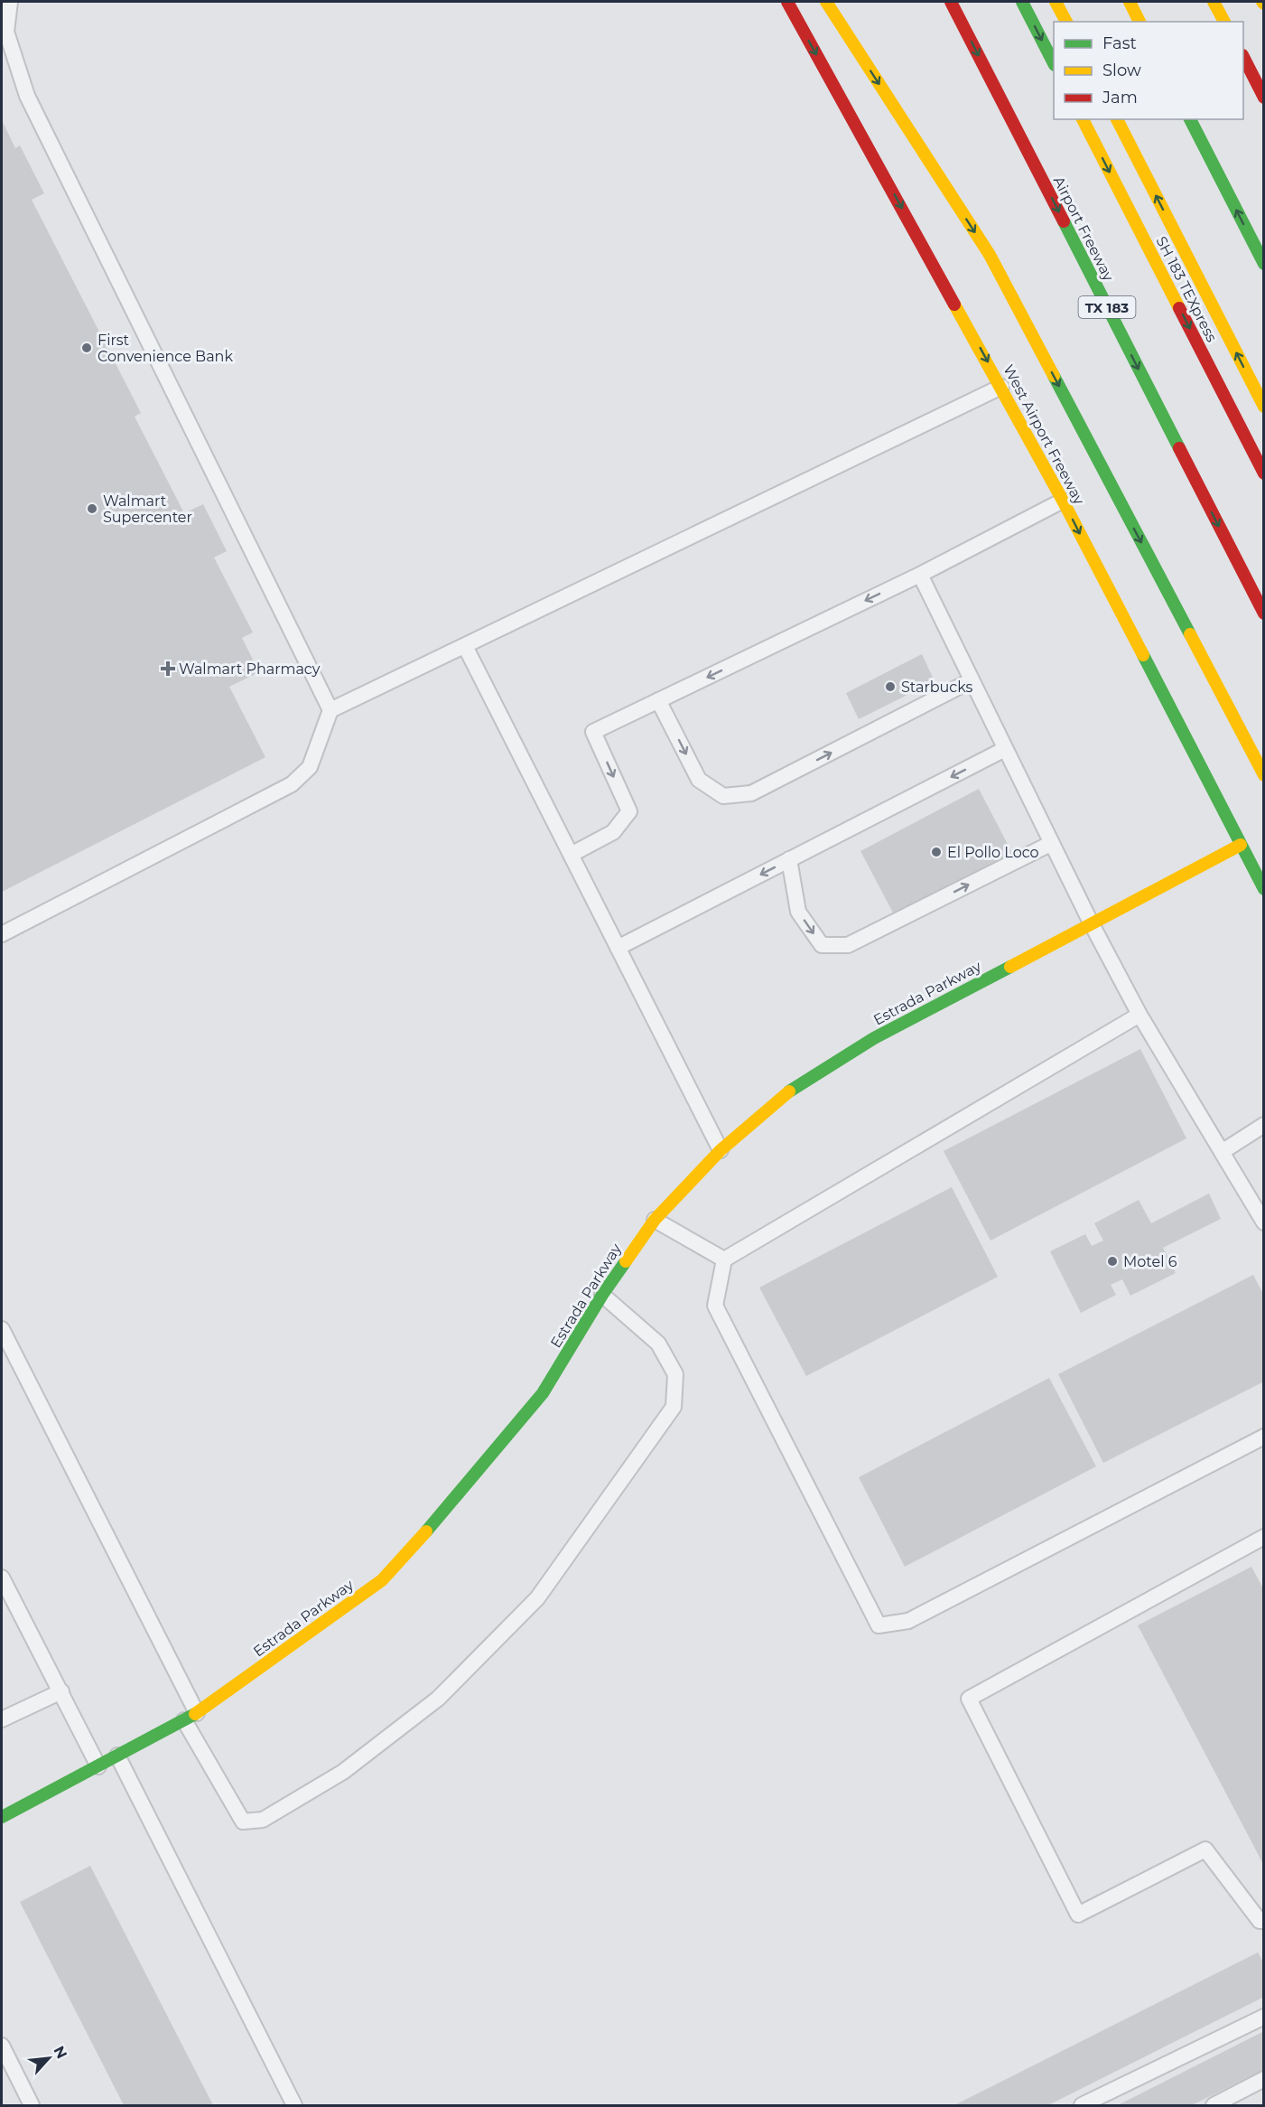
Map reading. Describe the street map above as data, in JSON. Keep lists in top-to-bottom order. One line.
{"streets":{"main road":["Airport Freeway","SH 183 TEXpress","TX 183","West Airport Freeway","Estrada Parkway"]},"crossings":[["West Airport Freeway","Estrada Parkway"]],"places":{"other":["First Convenience Bank","Walmart Supercenter","Starbucks","El Pollo Loco","Motel 6"],"health":["Walmart Pharmacy"]},"legend":["Fast","Slow","Jam"],"north":"top right"}
